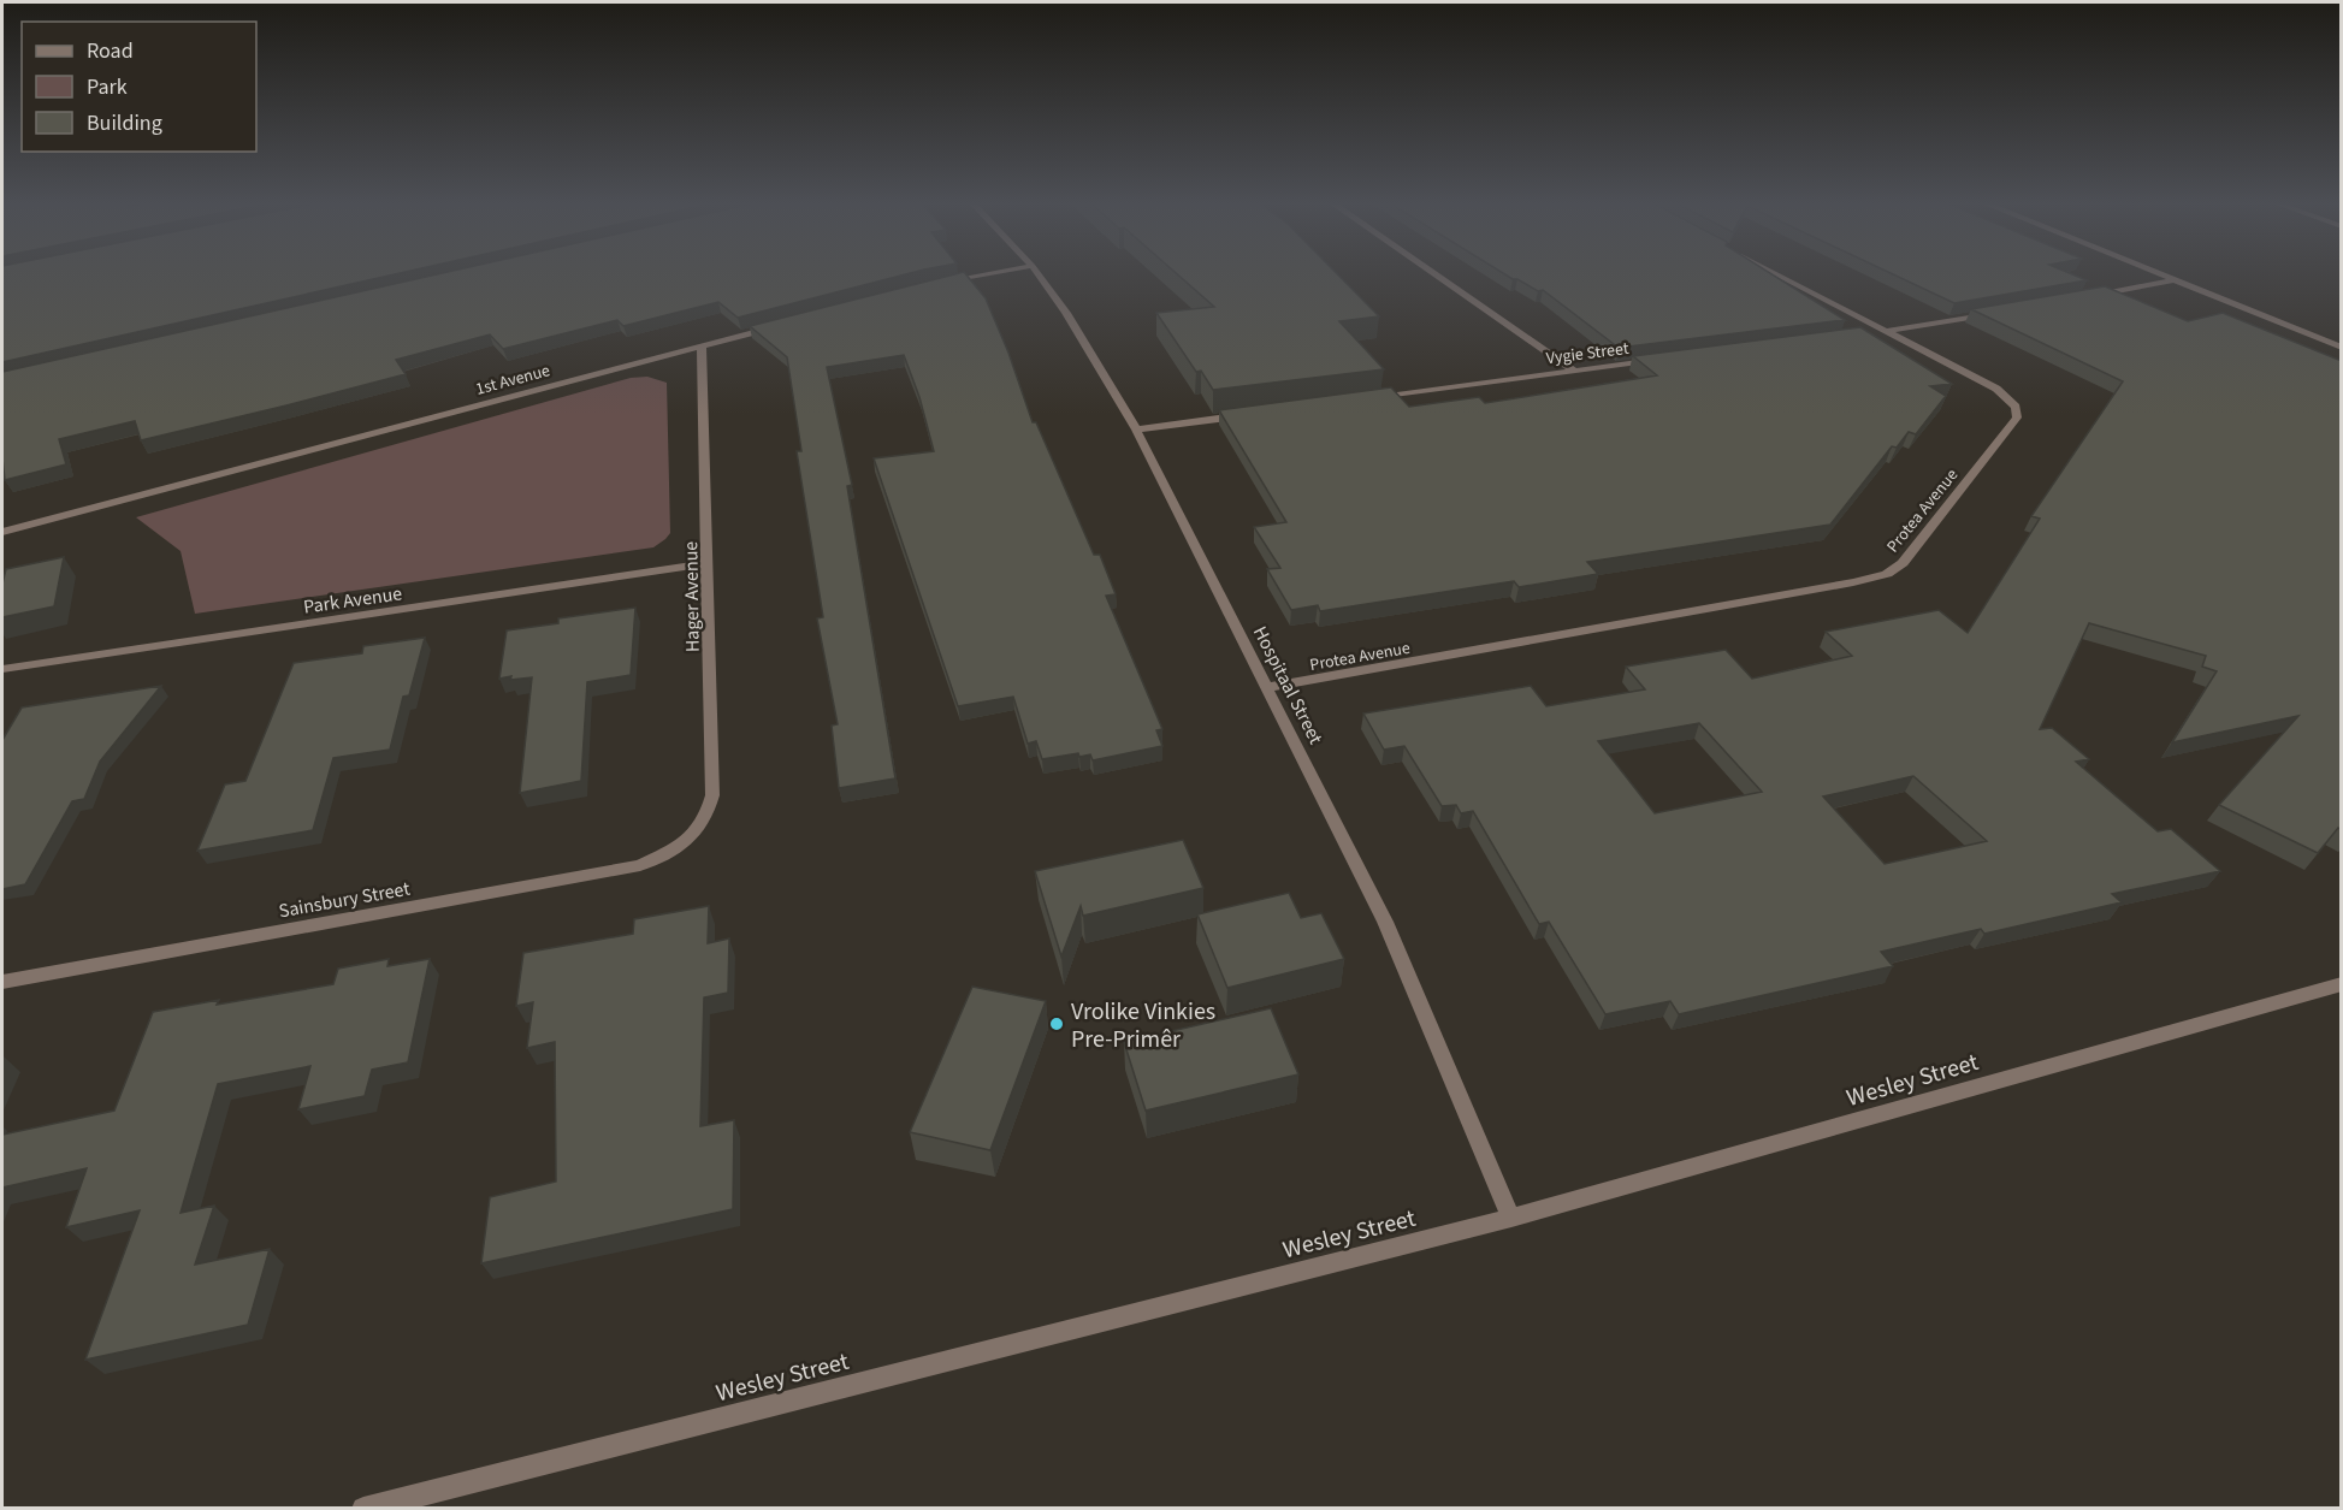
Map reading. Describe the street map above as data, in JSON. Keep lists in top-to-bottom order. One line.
{"streets":{"street":["Vygie Street","1st Avenue","Protea Avenue","Hager Avenue","Park Avenue","Hospitaal Street","Sainsbury Street","Wesley Street"]},"crossings":[["1st Avenue","Hager Avenue"],["Protea Avenue","Hospitaal Street"],["Hager Avenue","Park Avenue"],["Hager Avenue","Sainsbury Street"],["Hospitaal Street","Wesley Street"]],"places":["Vrolike Vinkies Pre-Primêr"],"legend":["Road","Park","Building"]}
